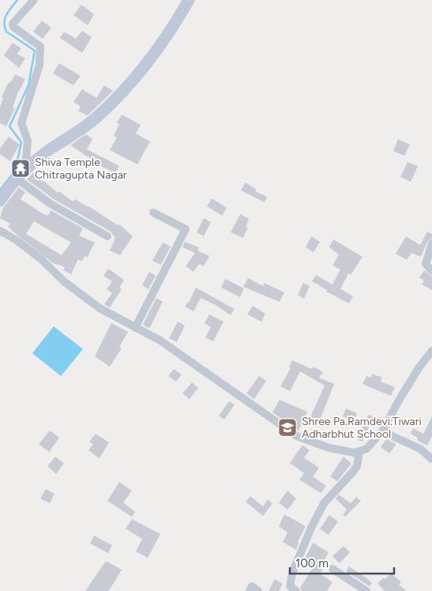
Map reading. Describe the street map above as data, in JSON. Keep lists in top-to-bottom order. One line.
{"places":{"temple":["Shiva Temple Chitragupta Nagar"],"school or university":["Shree Pa.Ramdevi.Tiwari Adharbhut School"]},"scale_bar":"100 m"}
